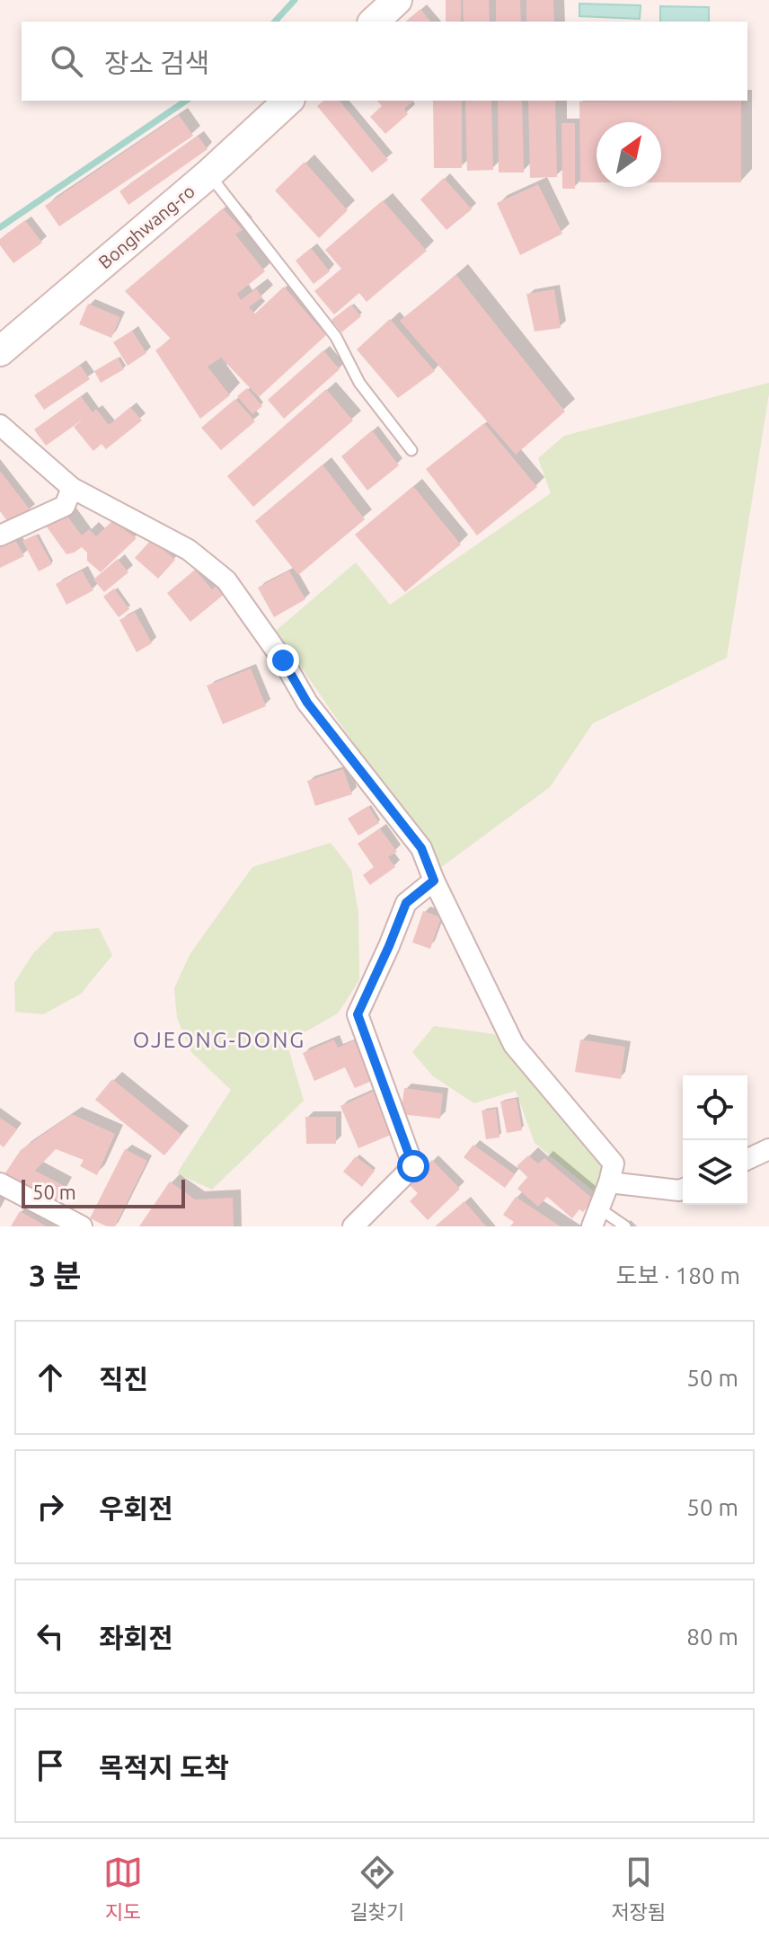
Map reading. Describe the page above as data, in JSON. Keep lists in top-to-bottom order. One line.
{"streets":{"main road":["Bonghwang-ro"]},"districts":["OJEONG-DONG"],"scale_bar":"50 m","north":"top right","page":{"search":"장소 검색","scale":"50 m","heading":["3 분","도보 · 180 m"],"list":[["직진","50 m"],["우회전","50 m"],["좌회전","80 m"],"목적지 도착"],"nav":["지도","길찾기","저장됨"]}}
